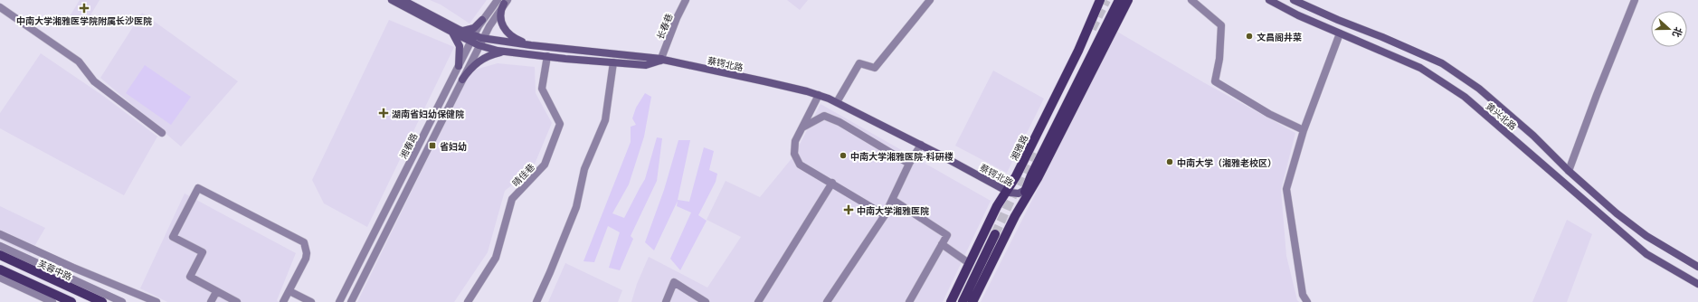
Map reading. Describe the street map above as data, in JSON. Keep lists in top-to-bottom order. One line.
{"streets":{"main road":["蔡锷北路","黄兴北路","湘雅路","芙蓉中路"],"street":["长春巷","湘春路","晴佳巷"]},"crossings":[["长春巷","蔡锷北路"],["蔡锷北路","湘春路"],["蔡锷北路","湘雅路"],["蔡锷北路","晴佳巷"]],"places":{"health":["中南大学湘雅医学院附属长沙医院","湖南省妇幼保健院","中南大学湘雅医院"],"other":["文昌阁井菜","中南大学湘雅医院-科研楼","中南大学（湘雅老校区）"],"transit":["省妇幼"]},"north":"right"}
